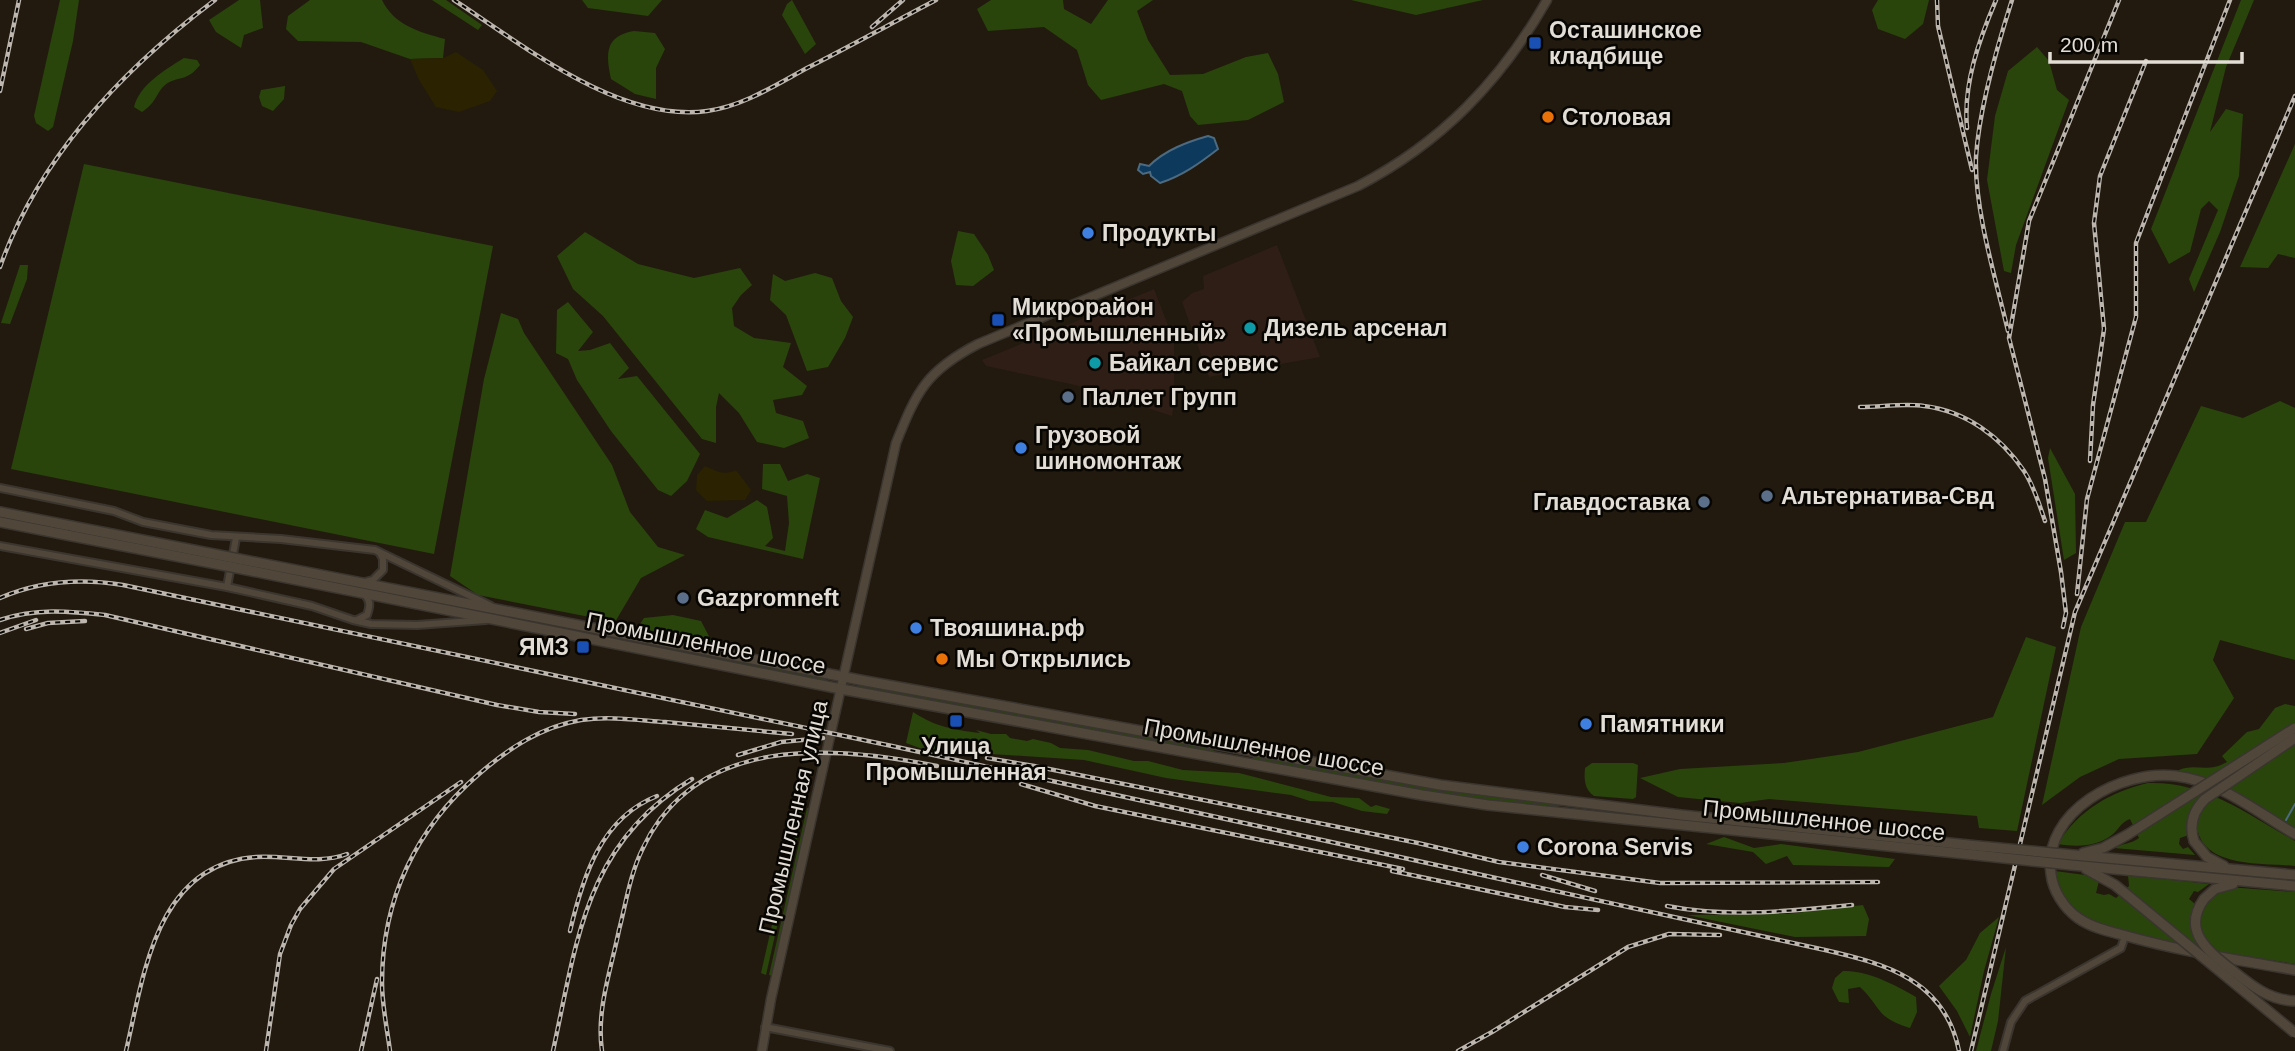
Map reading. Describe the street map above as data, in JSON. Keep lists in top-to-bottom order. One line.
{"streets":{"main road":["Промышленное шоссе"],"street":["Промышленная улица"]},"crossings":[["Промышленное шоссе","Промышленная улица"]],"places":{"transit":["Осташинское кладбище","Микрорайон «Промышленный»","ЯМЗ","Улица Промышленная"],"other":["Столовая","Продукты","Дизель арсенал","Байкал сервис","Паллет Групп","Грузовой шиномонтаж","Альтернатива-Свд","Главдоставка","Gazpromneft","Твояшина.рф","Мы Открылись","Памятники","Corona Servis"]},"scale_bar":"200 m"}
